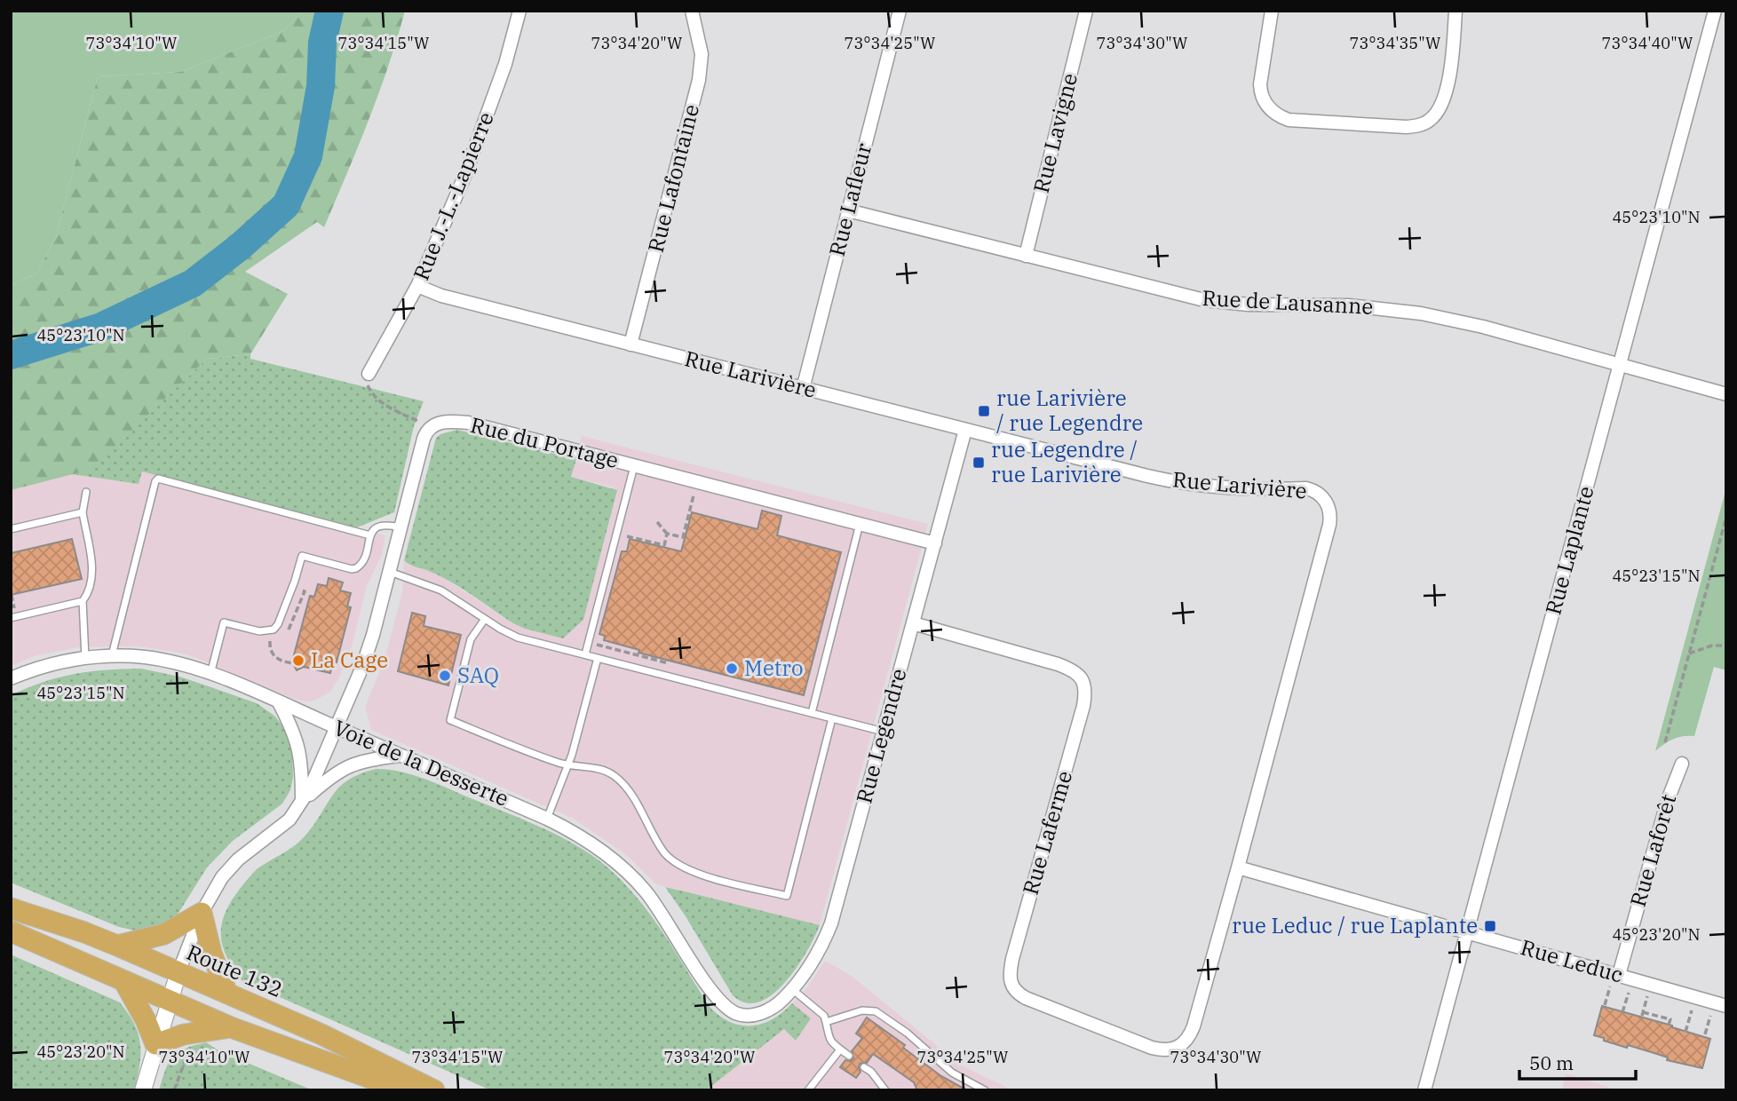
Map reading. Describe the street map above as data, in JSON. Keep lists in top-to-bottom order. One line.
{"streets":{"highway":["Route 132"],"street":["Rue Lavigne","Rue Lafontaine","Rue J.-L.-Lapierre","Rue Lafleur","Rue de Lausanne","Rue Larivière","Rue du Portage","Rue Laplante","Rue Legendre","Voie de la Desserte","Rue Laferme","Rue Laforêt","Rue Leduc"]},"crossings":[["Rue Lavigne","Rue de Lausanne"],["Rue Lafontaine","Rue Larivière"],["Rue J.-L.-Lapierre","Rue Larivière"],["Rue Lafleur","Rue de Lausanne"],["Rue Lafleur","Rue Larivière"],["Rue de Lausanne","Rue Laplante"],["Rue Larivière","Rue Legendre"],["Rue Larivière","Rue Laferme"],["Rue Larivière","Rue Leduc"],["Rue du Portage","Rue Legendre"],["Rue du Portage","Voie de la Desserte"],["Rue du Portage","Route 132"],["Rue Laplante","Rue Leduc"],["Rue Legendre","Voie de la Desserte"],["Rue Legendre","Rue Laferme"],["Rue Laforêt","Rue Leduc"]],"places":{"transit":["rue Larivière / rue Legendre","rue Legendre / rue Larivière","rue Leduc / rue Laplante"],"other":["La Cage","Metro","SAQ"]},"scale_bar":"50 m","coordinates":["73°34'10\"W","73°34'15\"W","73°34'20\"W","73°34'25\"W","73°34'30\"W","73°34'35\"W","73°34'40\"W","45°23'10\"N","45°23'15\"N","45°23'20\"N"]}
